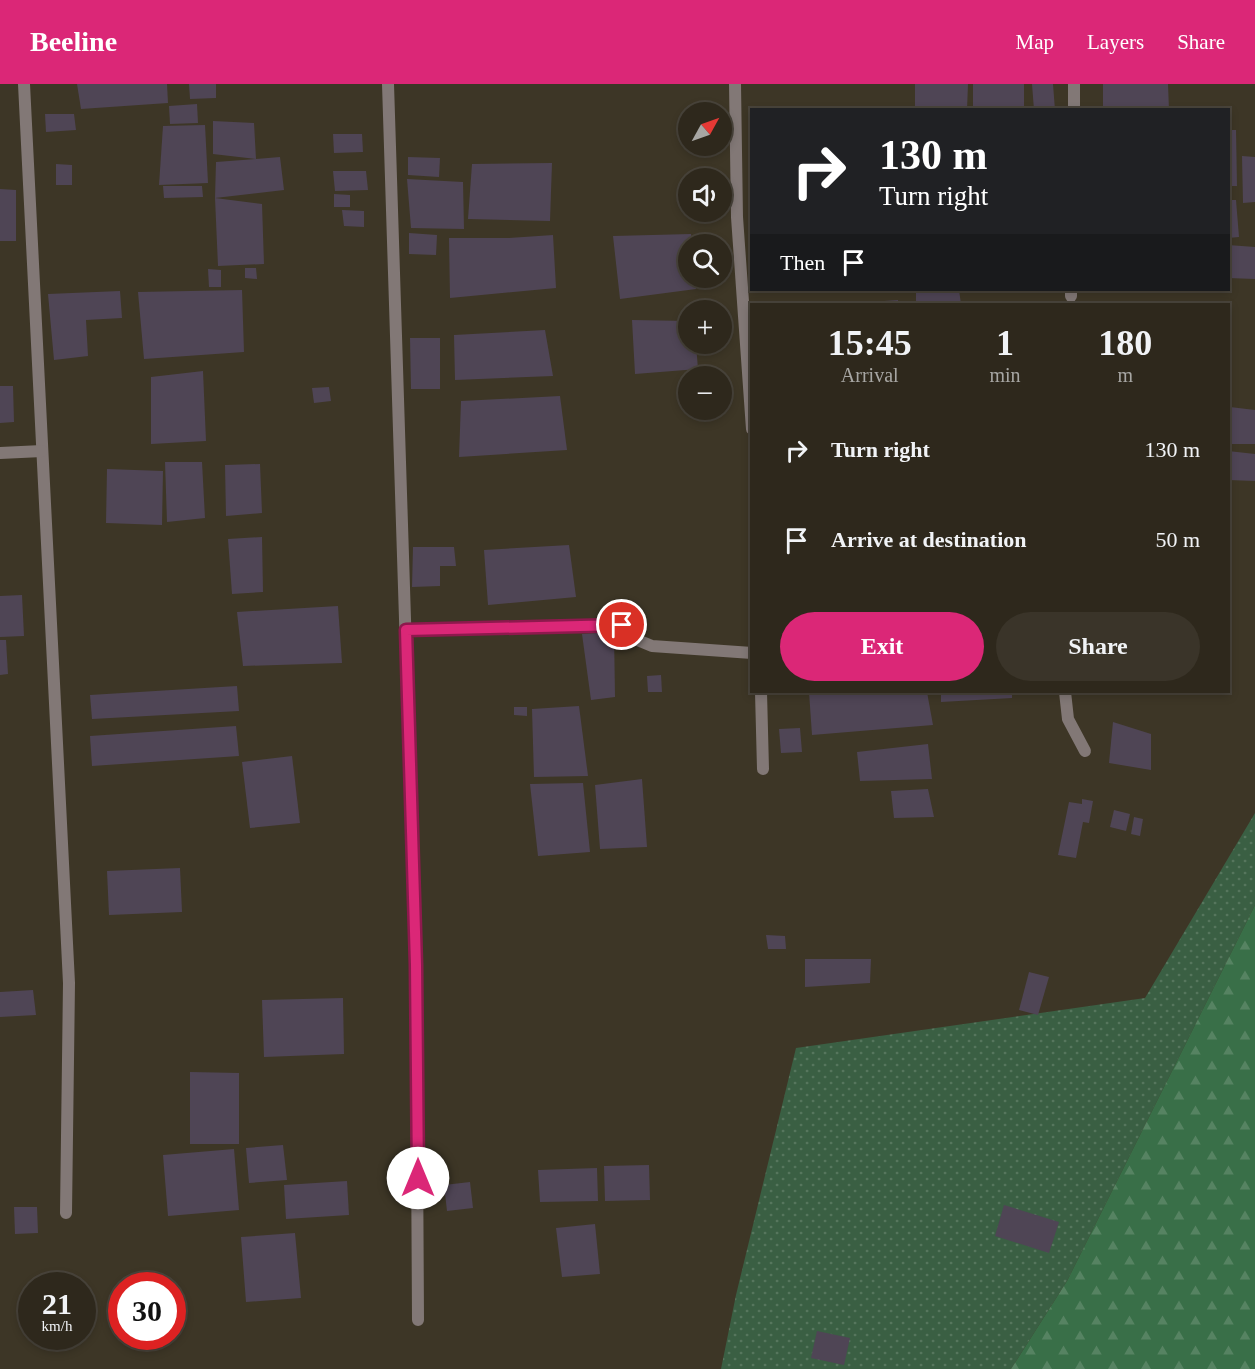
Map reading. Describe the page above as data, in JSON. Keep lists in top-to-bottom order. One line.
{"north":"top right","page":{"header":"Beeline","nav":["Map","Layers","Share"],"map_buttons":["+","−"],"turn":["130 m","Turn right"],"then":"Then","eta":["15:45","Arrival","1","min","180","m"],"list":[{"name":"Turn right","value":"130 m"},{"name":"Arrive at destination","value":"50 m"}],"buttons":["Exit","Share"],"speed":"21 km/h","limit":"30"}}
